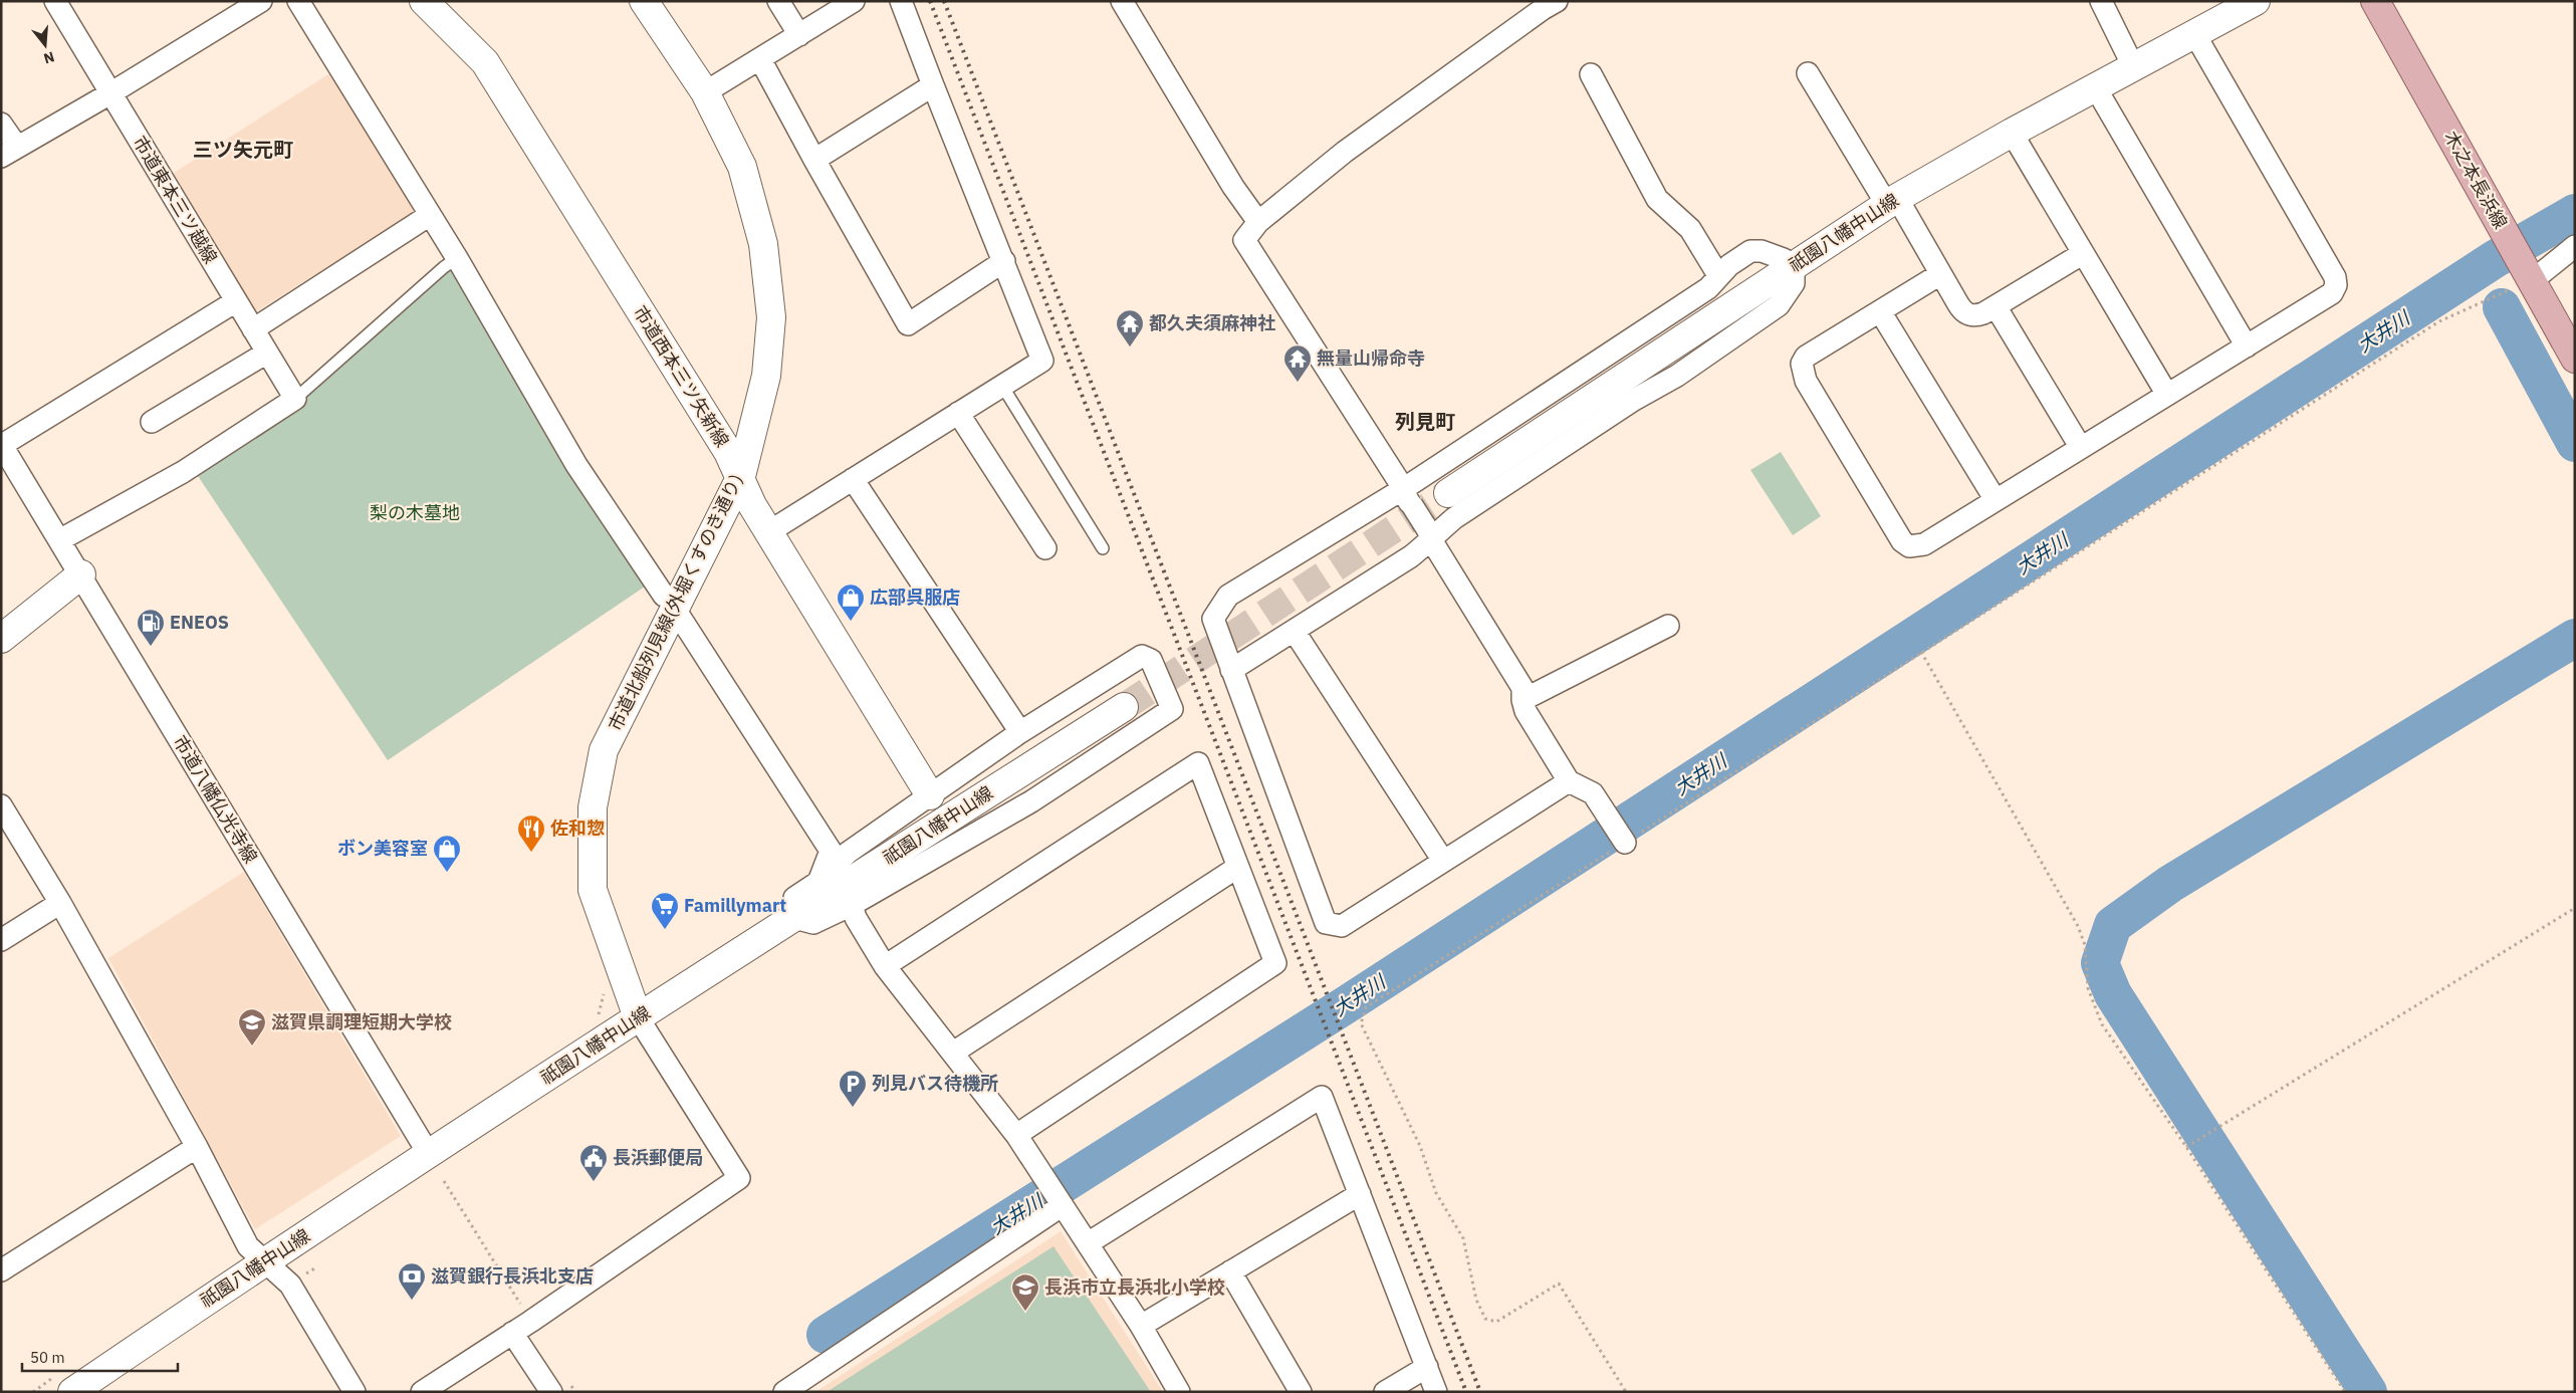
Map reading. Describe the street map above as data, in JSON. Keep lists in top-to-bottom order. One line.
{"streets":{"main road":["木之本長浜線","祇園八幡中山線","市道西本三ツ矢新線","市道北船列見線(外堀くすのき通り)"],"street":["市道東本三ツ越線","市道八幡仏光寺線"]},"crossings":[["祇園八幡中山線","市道北船列見線(外堀くすのき通り)"],["祇園八幡中山線","市道八幡仏光寺線"],["市道西本三ツ矢新線","市道北船列見線(外堀くすのき通り)"]],"districts":["三ツ矢元町","列見町"],"water":["大井川"],"parks":["梨の木墓地"],"places":{"temple":["都久夫須麻神社","無量山帰命寺"],"shop":["広部呉服店","ボン美容室"],"fuel station":["ENEOS"],"restaurant":["佐和惣"],"supermarket":["Famillymart"],"school or university":["滋賀県調理短期大学校","長浜市立長浜北小学校"],"parking":["列見バス待機所"],"public building":["長浜郵便局"],"bank":["滋賀銀行長浜北支店"]},"scale_bar":"50 m","north":"bottom"}
